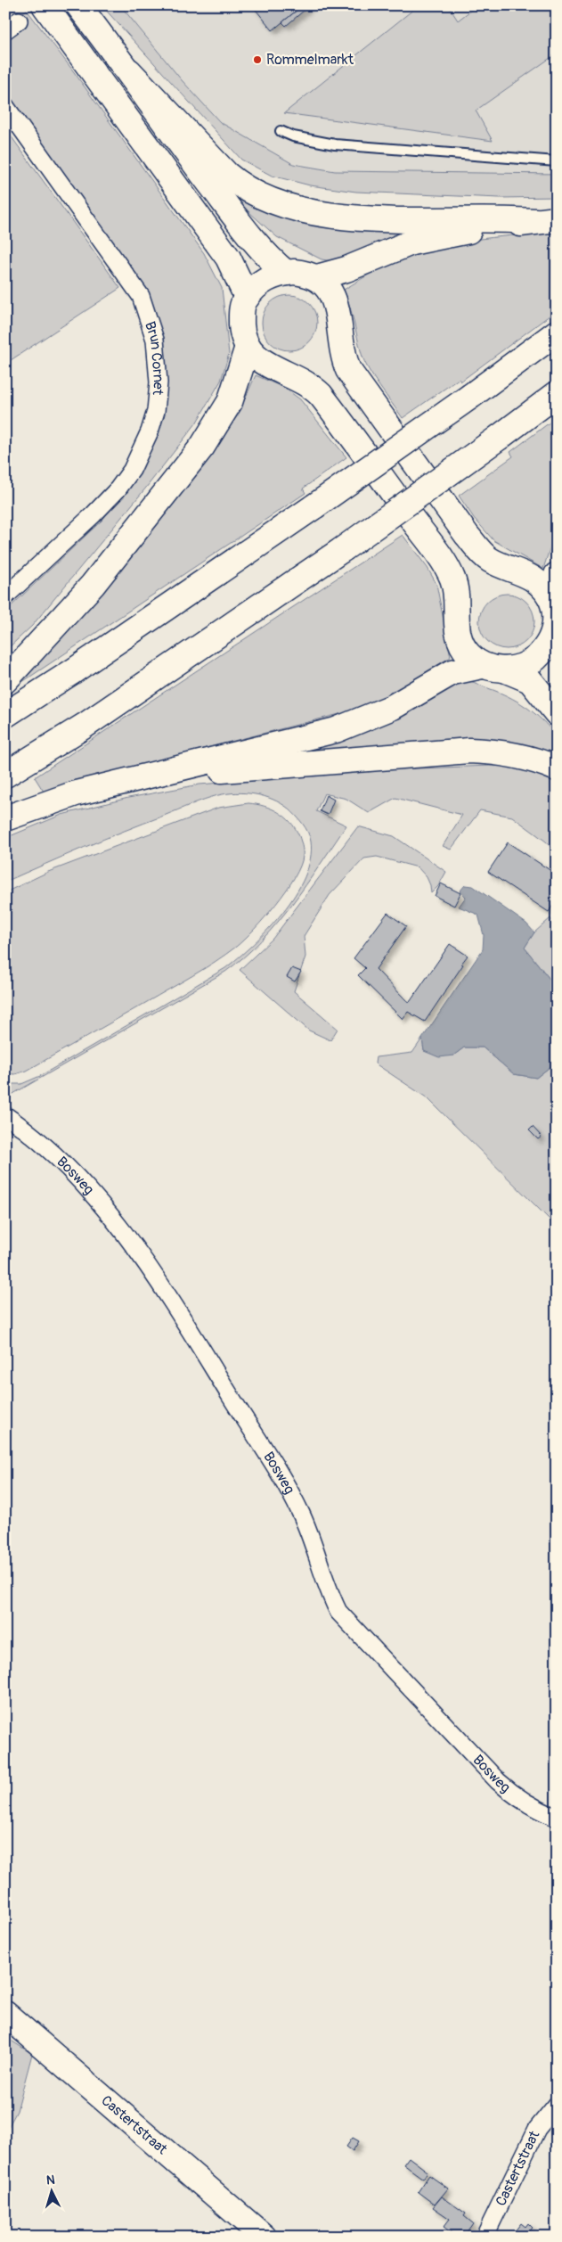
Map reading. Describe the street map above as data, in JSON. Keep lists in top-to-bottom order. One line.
{"streets":{"main road":["Castertstraat"],"street":["Brun Cornet","Bosweg"]},"places":["Rommelmarkt"],"north":"top"}
